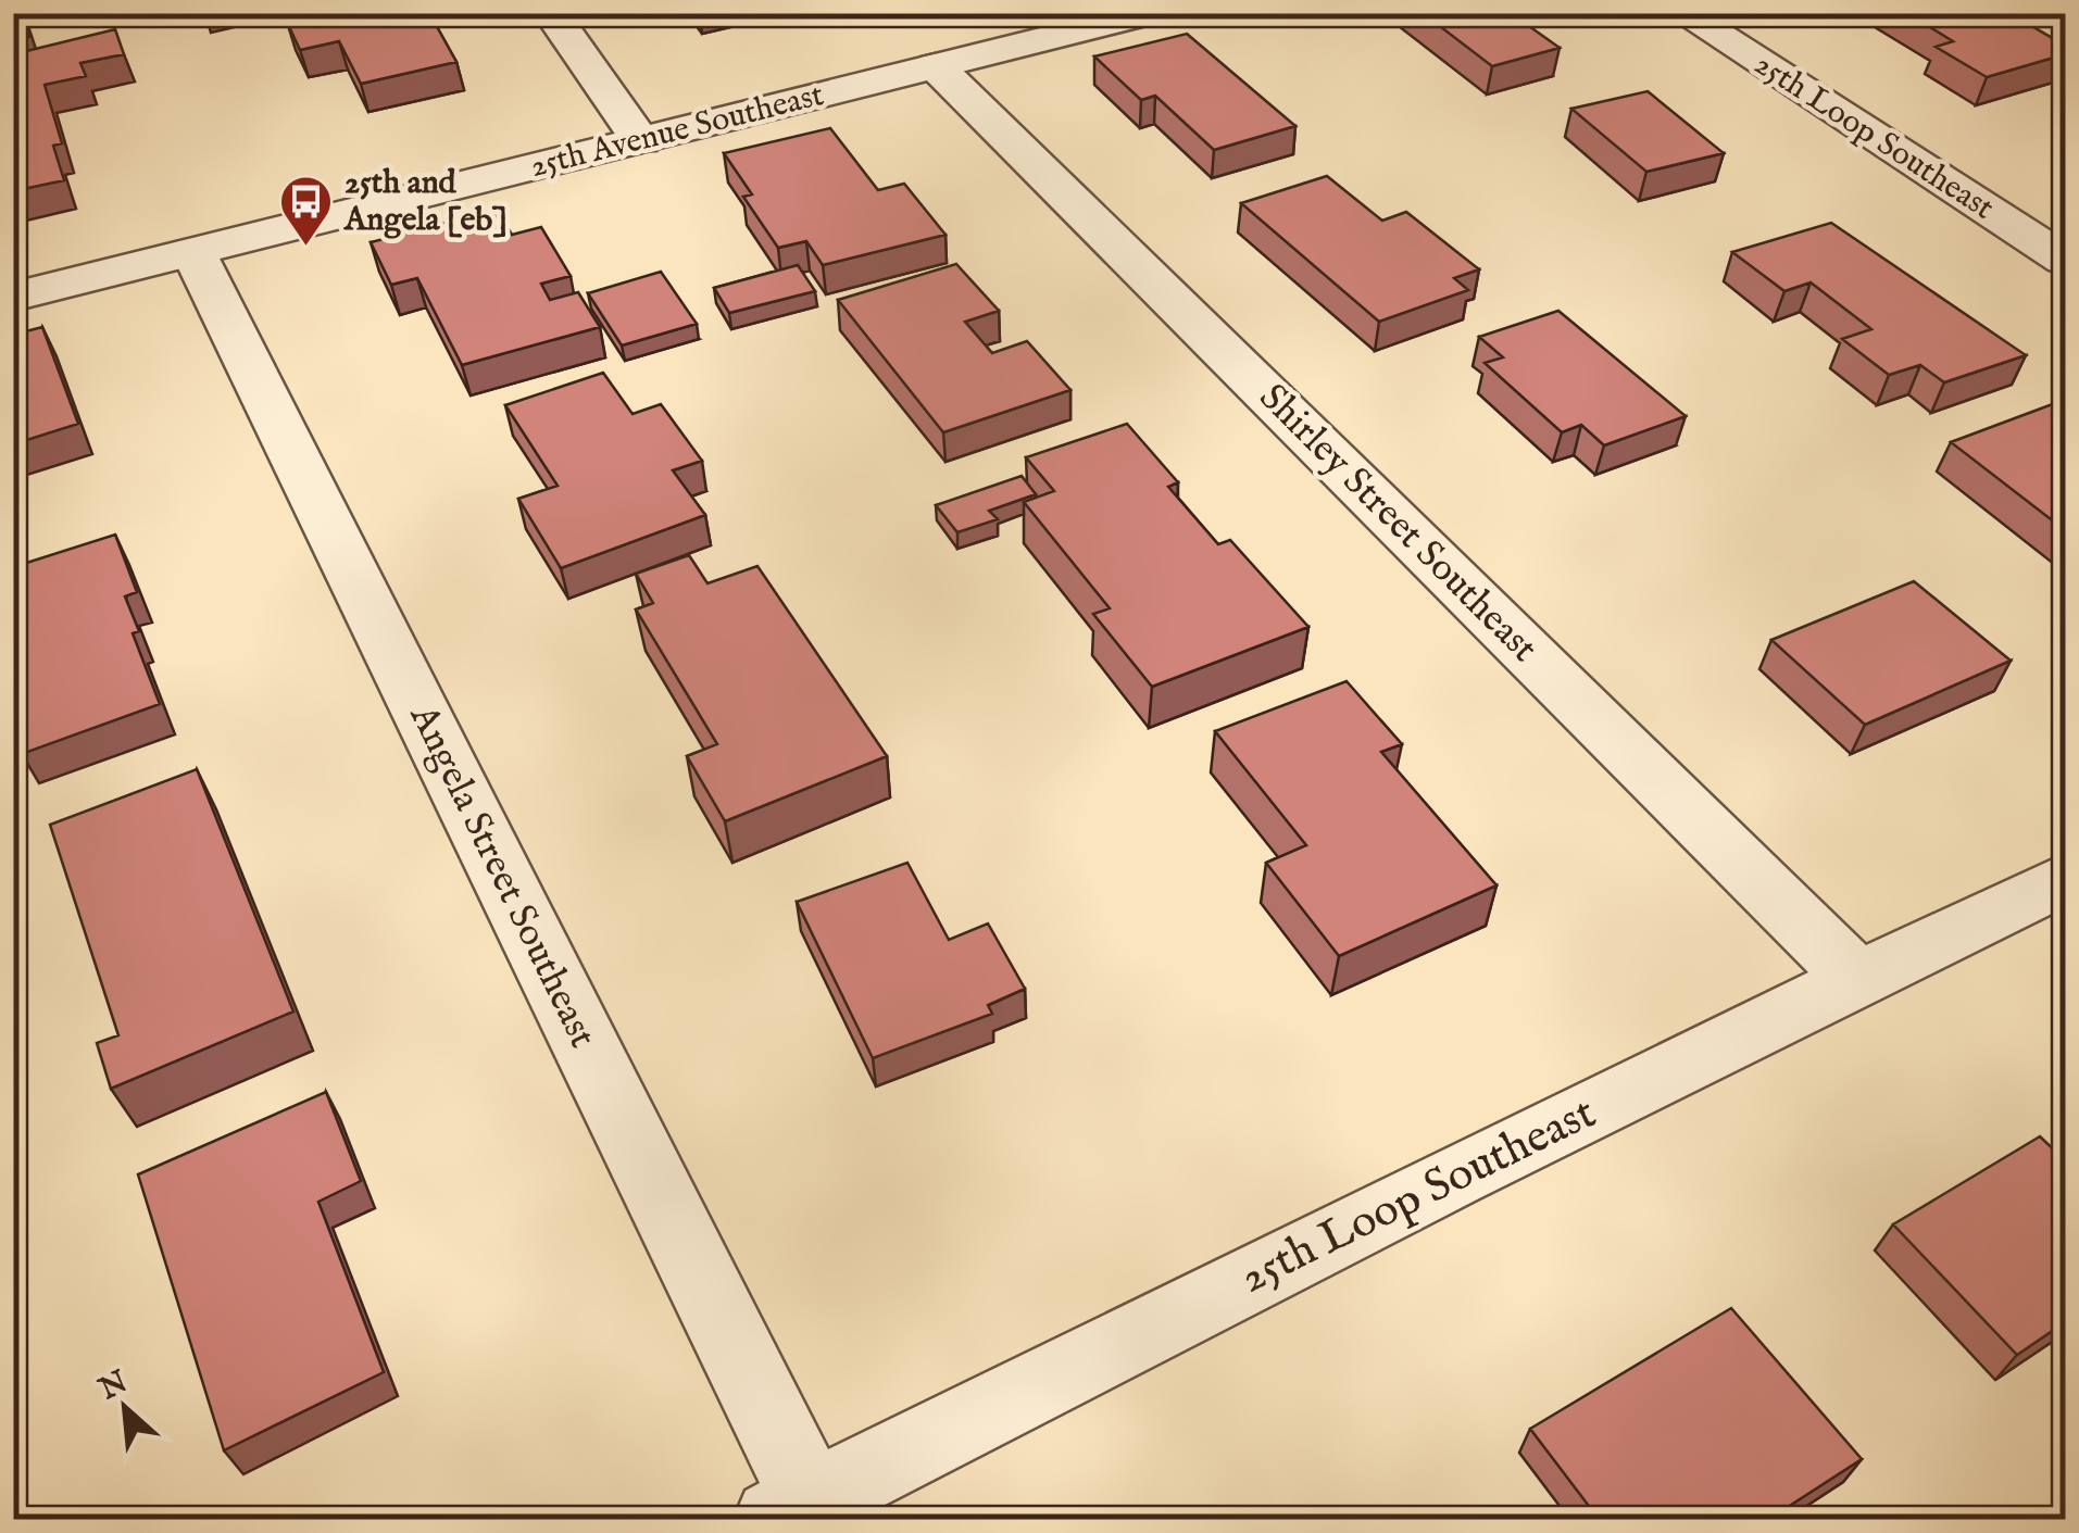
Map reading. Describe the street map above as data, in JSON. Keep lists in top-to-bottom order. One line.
{"streets":{"street":["25th Avenue Southeast","25th Loop Southeast","Shirley Street Southeast","Angela Street Southeast"]},"crossings":[["25th Avenue Southeast","Shirley Street Southeast"],["25th Avenue Southeast","Angela Street Southeast"],["25th Loop Southeast","Shirley Street Southeast"],["25th Loop Southeast","Angela Street Southeast"]],"places":{"bus stop":["25th and Angela [eb]"]},"north":"top left"}
